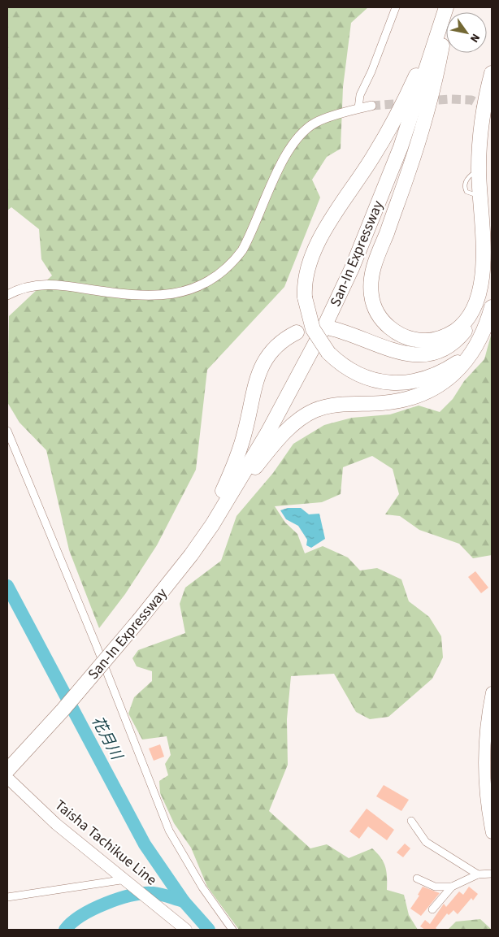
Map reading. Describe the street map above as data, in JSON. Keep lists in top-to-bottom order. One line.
{"streets":{"highway":["San-In Expressway"],"main road":["Taisha Tachikue Line"]},"water":["花月川"],"north":"bottom right"}
